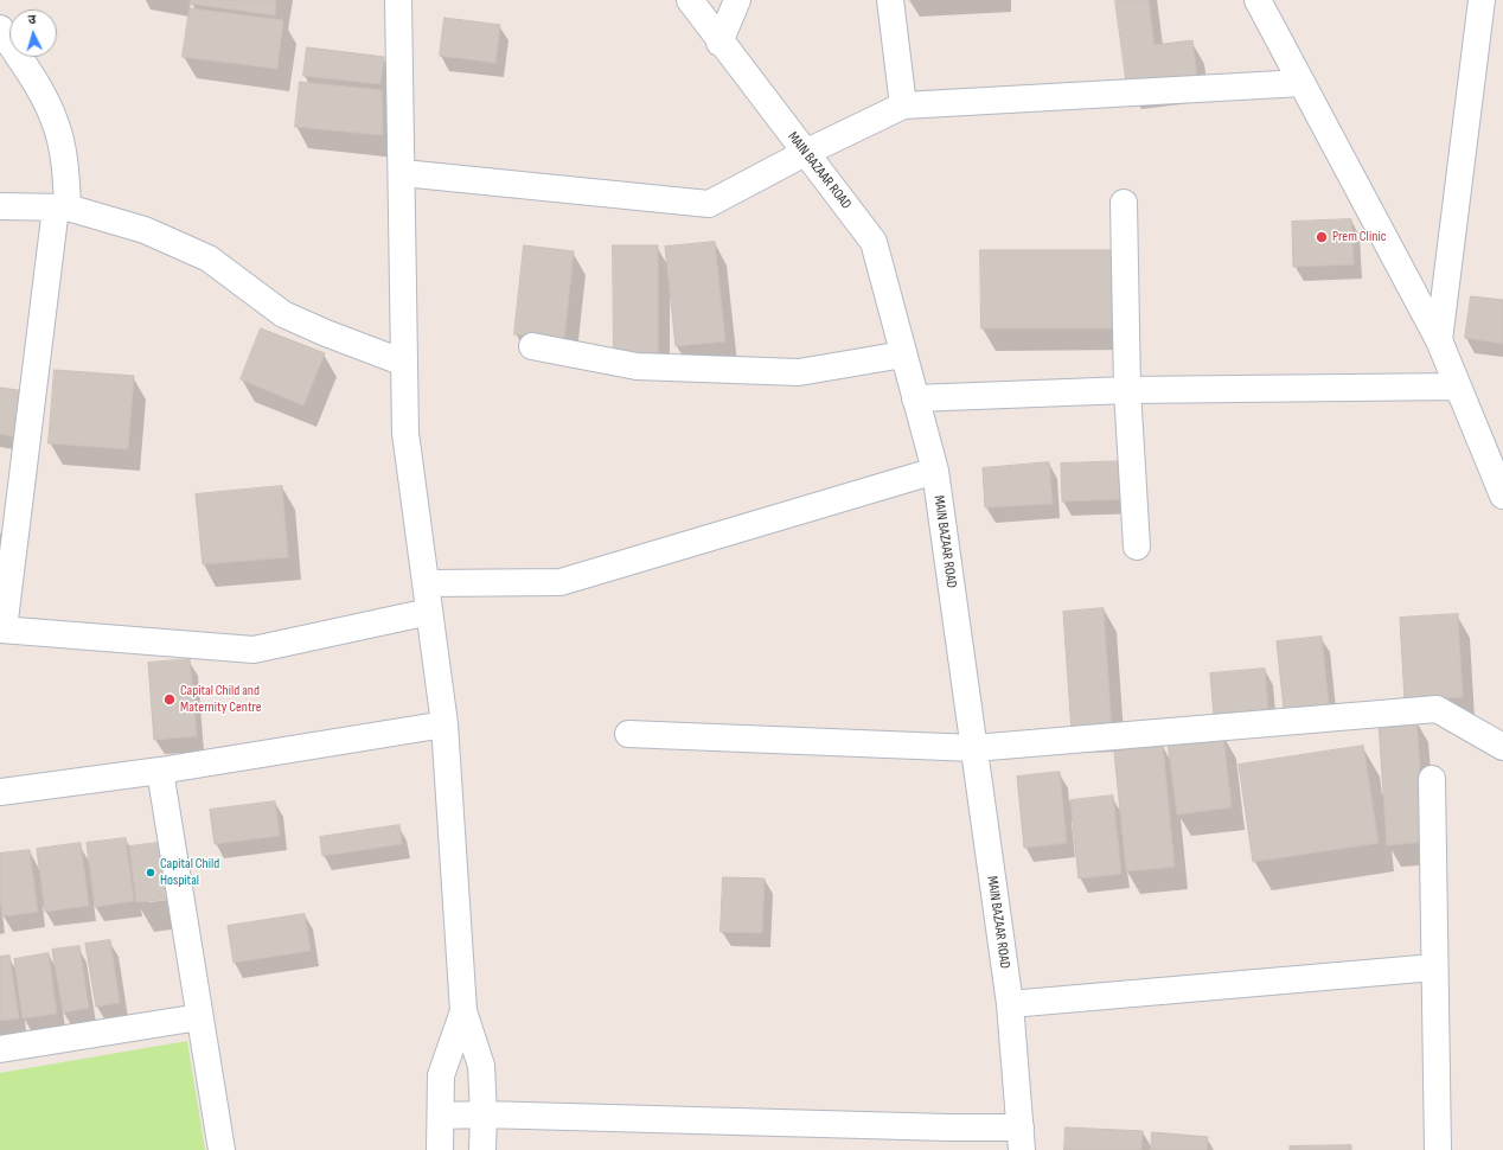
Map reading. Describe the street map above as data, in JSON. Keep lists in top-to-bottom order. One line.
{"streets":{"street":["MAIN BAZAAR ROAD"]},"places":["Prem Clinic","Capital Child and Maternity Centre","Capital Child Hospital"],"north":"top"}
